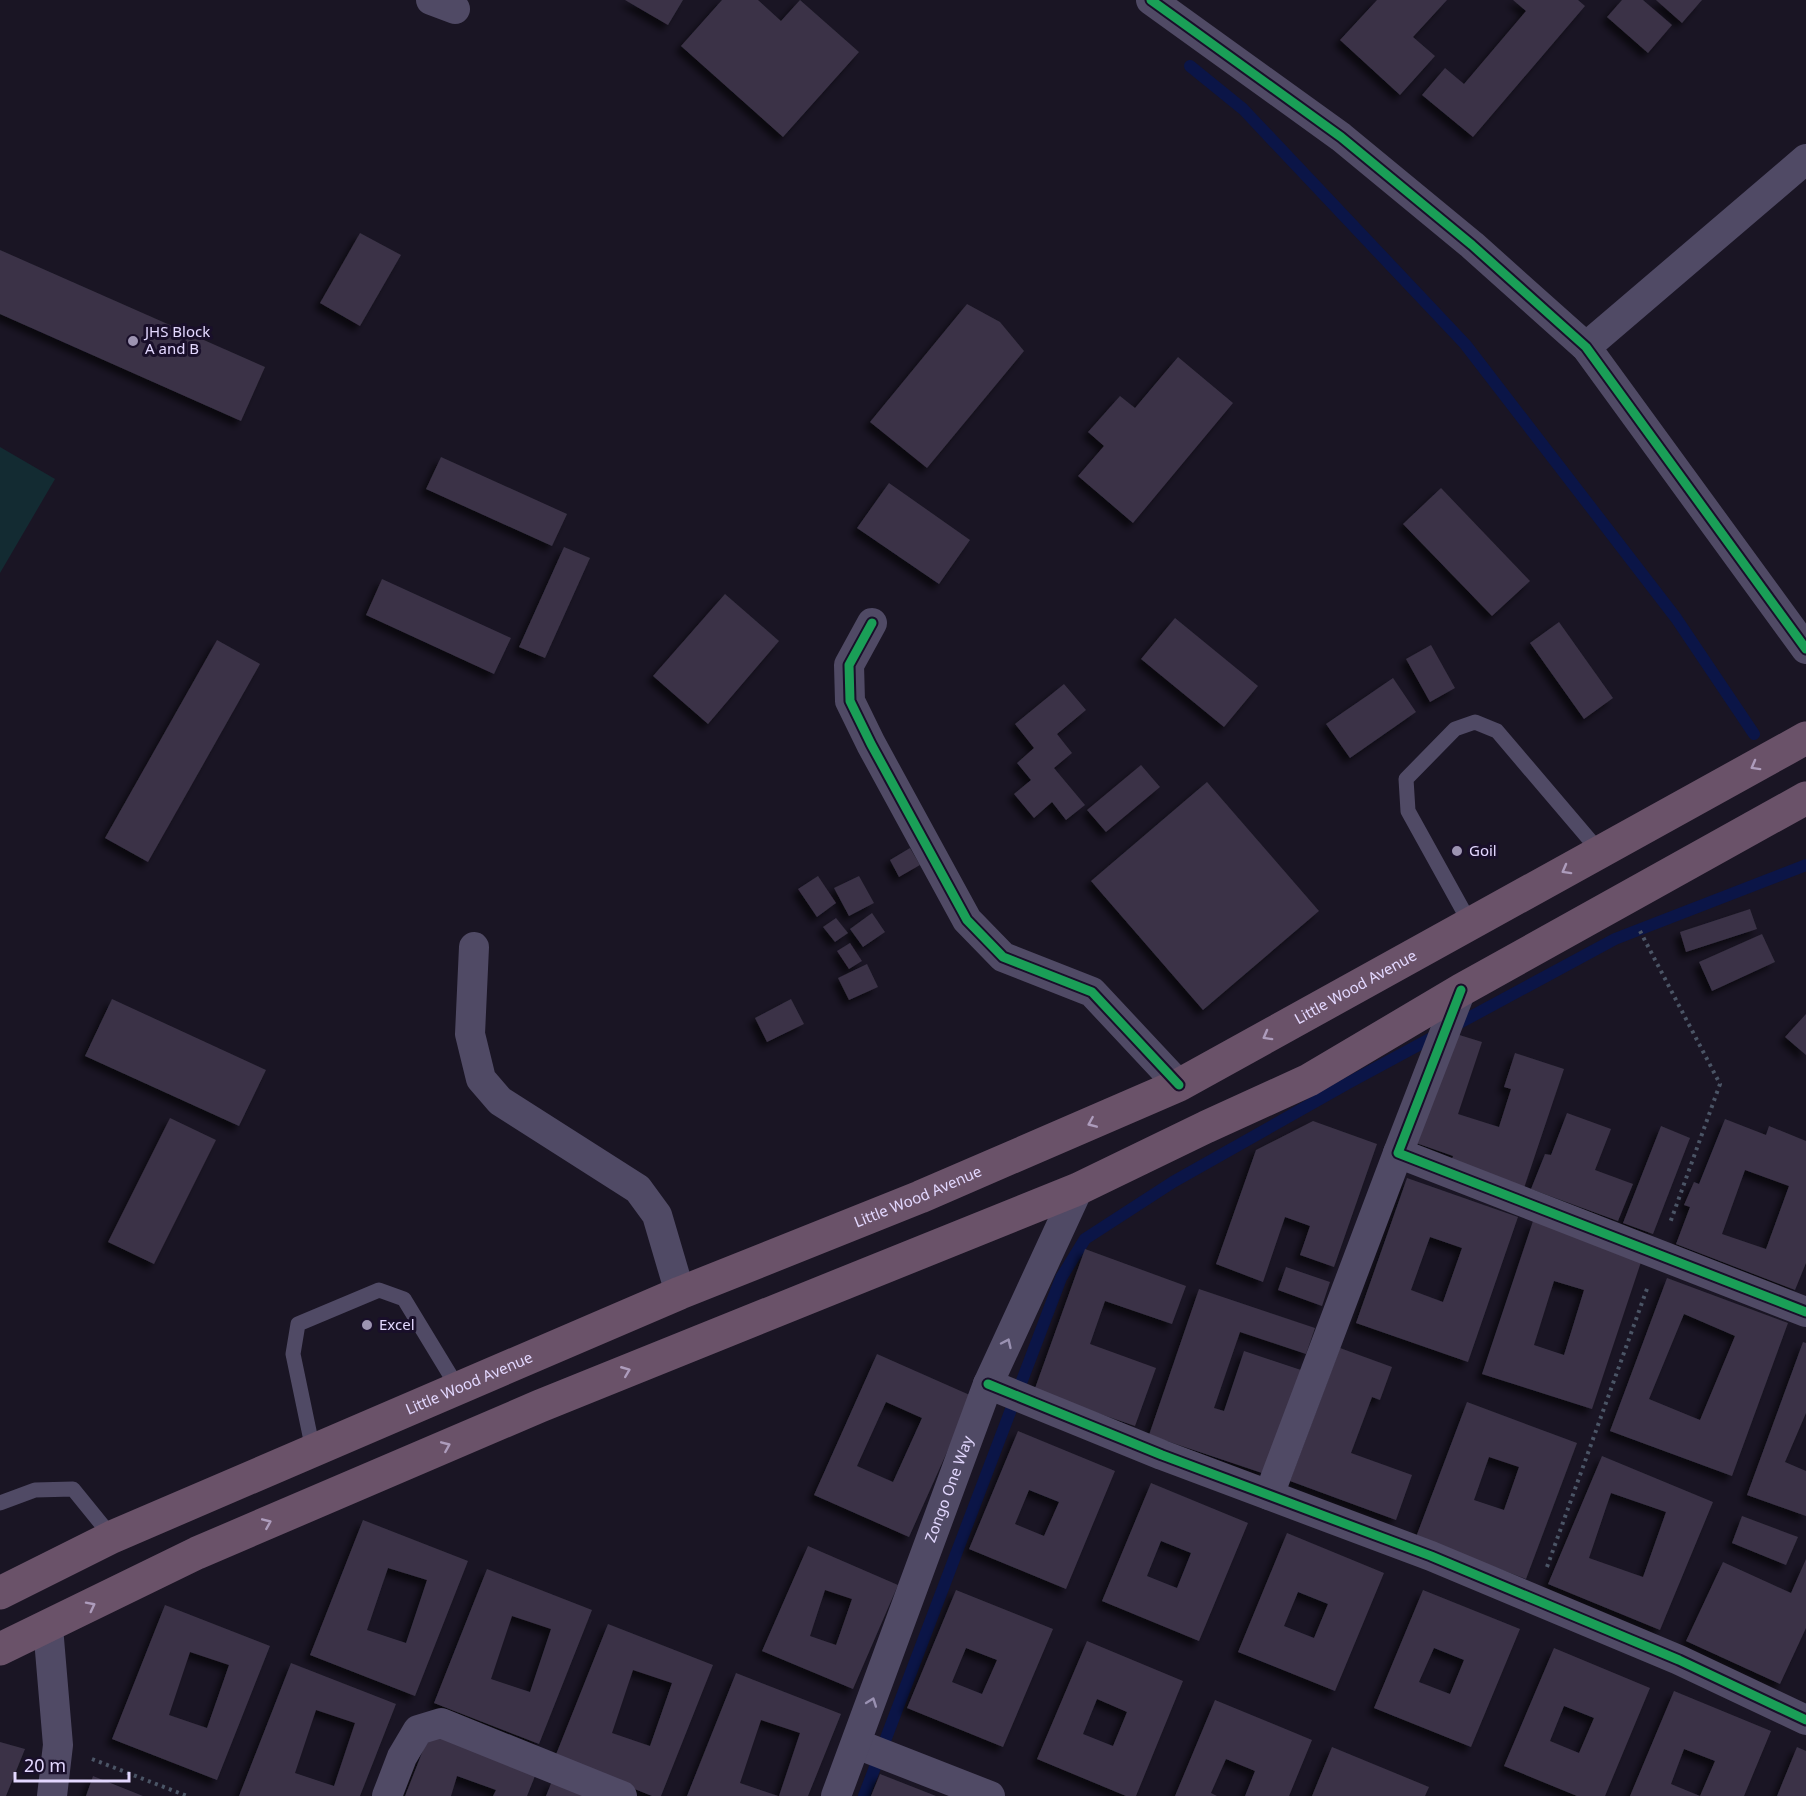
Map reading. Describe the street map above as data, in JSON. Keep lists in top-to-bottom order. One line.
{"streets":{"highway":["Little Wood Avenue"],"street":["Zongo One Way"]},"one_way":["Zongo One Way"],"places":["JHS Block A and B","Goil","Excel"],"scale_bar":"20 m"}
